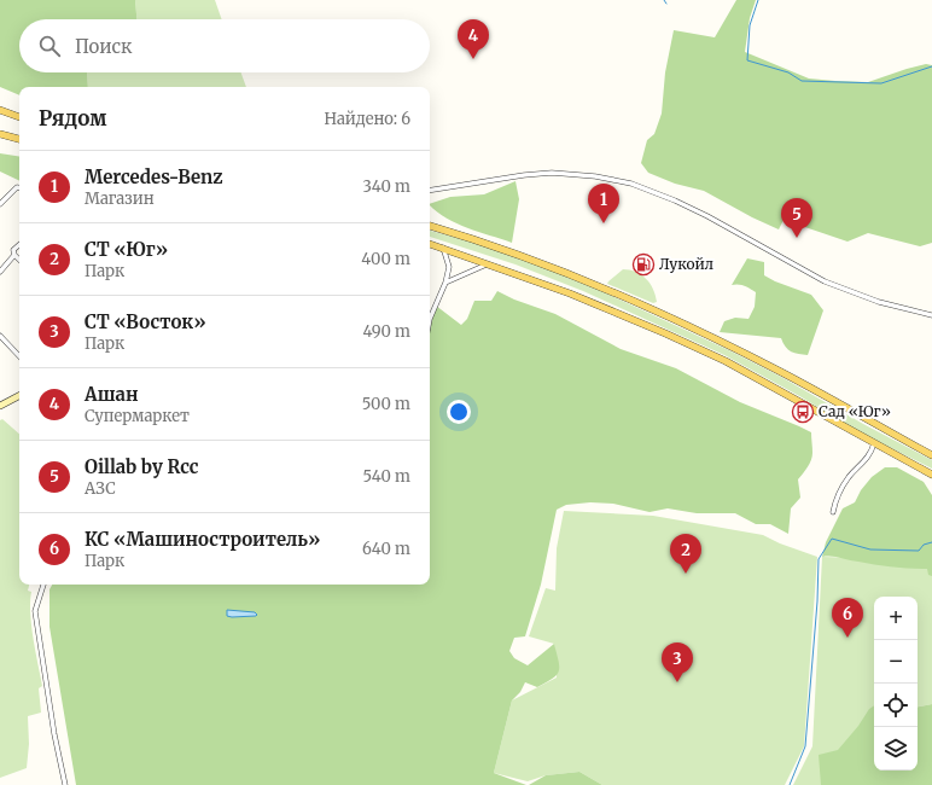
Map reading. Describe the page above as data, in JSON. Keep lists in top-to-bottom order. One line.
{"places":{"fuel station":["Лукойл"],"bus stop":["Сад «Юг»"]},"page":{"pins":["4","1","5","2","6","3"],"search":"Поиск","heading":["Рядом","Найдено: 6"],"list":[{"mark":"1","name":"Mercedes-Benz","note":"Магазин","value":"340 m"},{"mark":"2","name":"СТ «Юг»","note":"Парк","value":"400 m"},{"mark":"3","name":"СТ «Восток»","note":"Парк","value":"490 m"},{"mark":"4","name":"Ашан","note":"Супермаркет","value":"500 m"},{"mark":"5","name":"Oillab by Rcc","note":"АЗС","value":"540 m"},{"mark":"6","name":"КС «Машиностроитель»","note":"Парк","value":"640 m"}],"map_buttons":["+","−"]}}
